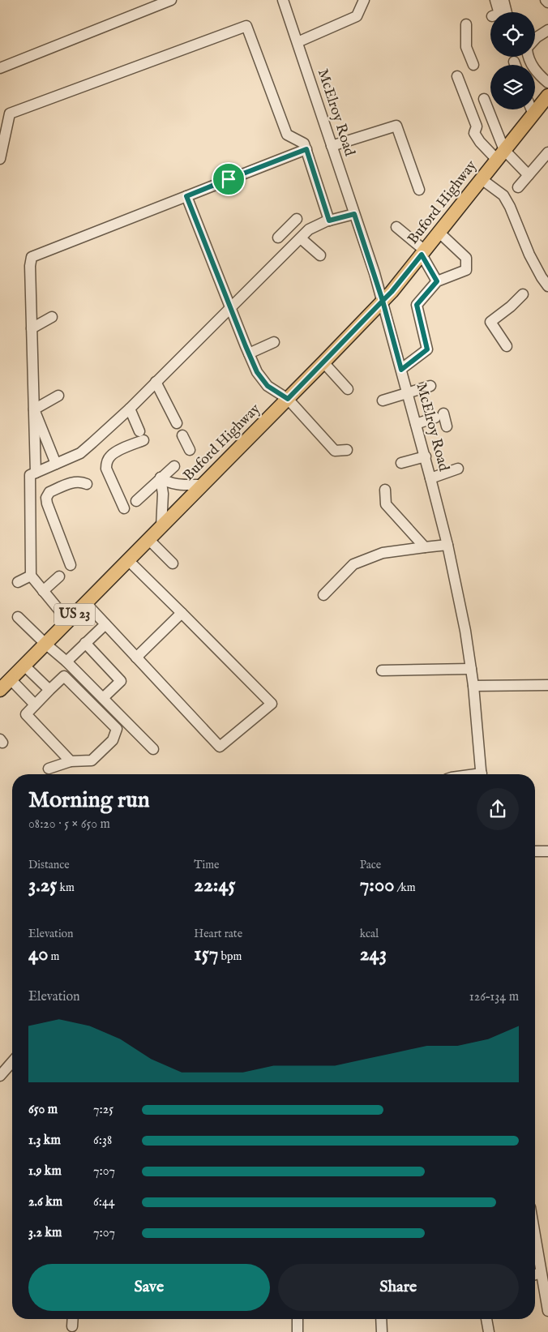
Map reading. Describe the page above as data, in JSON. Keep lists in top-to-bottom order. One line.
{"streets":{"main road":["Buford Highway","US 23"],"street":["McElroy Road"]},"crossings":[["McElroy Road","Buford Highway"]],"page":{"heading":["Morning run","08:20 · 5 × 650 m"],"stats":[["Distance","3.25 km"],["Time","22:45"],["Pace","7:00 /km"],["Elevation","40 m"],["Heart rate","157 bpm"],["kcal","243"]],"chart":["Elevation","126–134 m"],"list":[{"name":"650 m","note":"7:25"},{"name":"1.3 km","note":"6:38"},{"name":"1.9 km","note":"7:07"},{"name":"2.6 km","note":"6:44"},{"name":"3.2 km","note":"7:07"}],"buttons":["Save","Share"]}}
